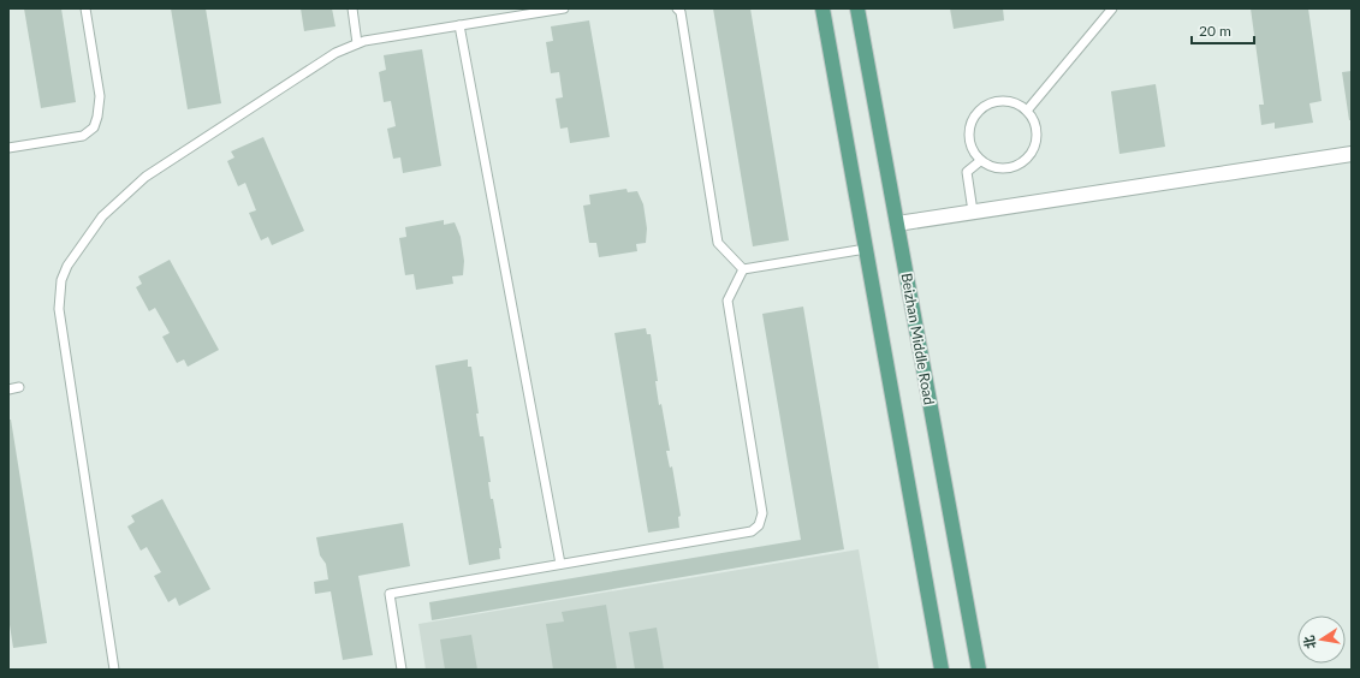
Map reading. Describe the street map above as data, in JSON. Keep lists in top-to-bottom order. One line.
{"streets":{"main road":["Beizhan Middle Road"]},"scale_bar":"20 m","north":"left"}
